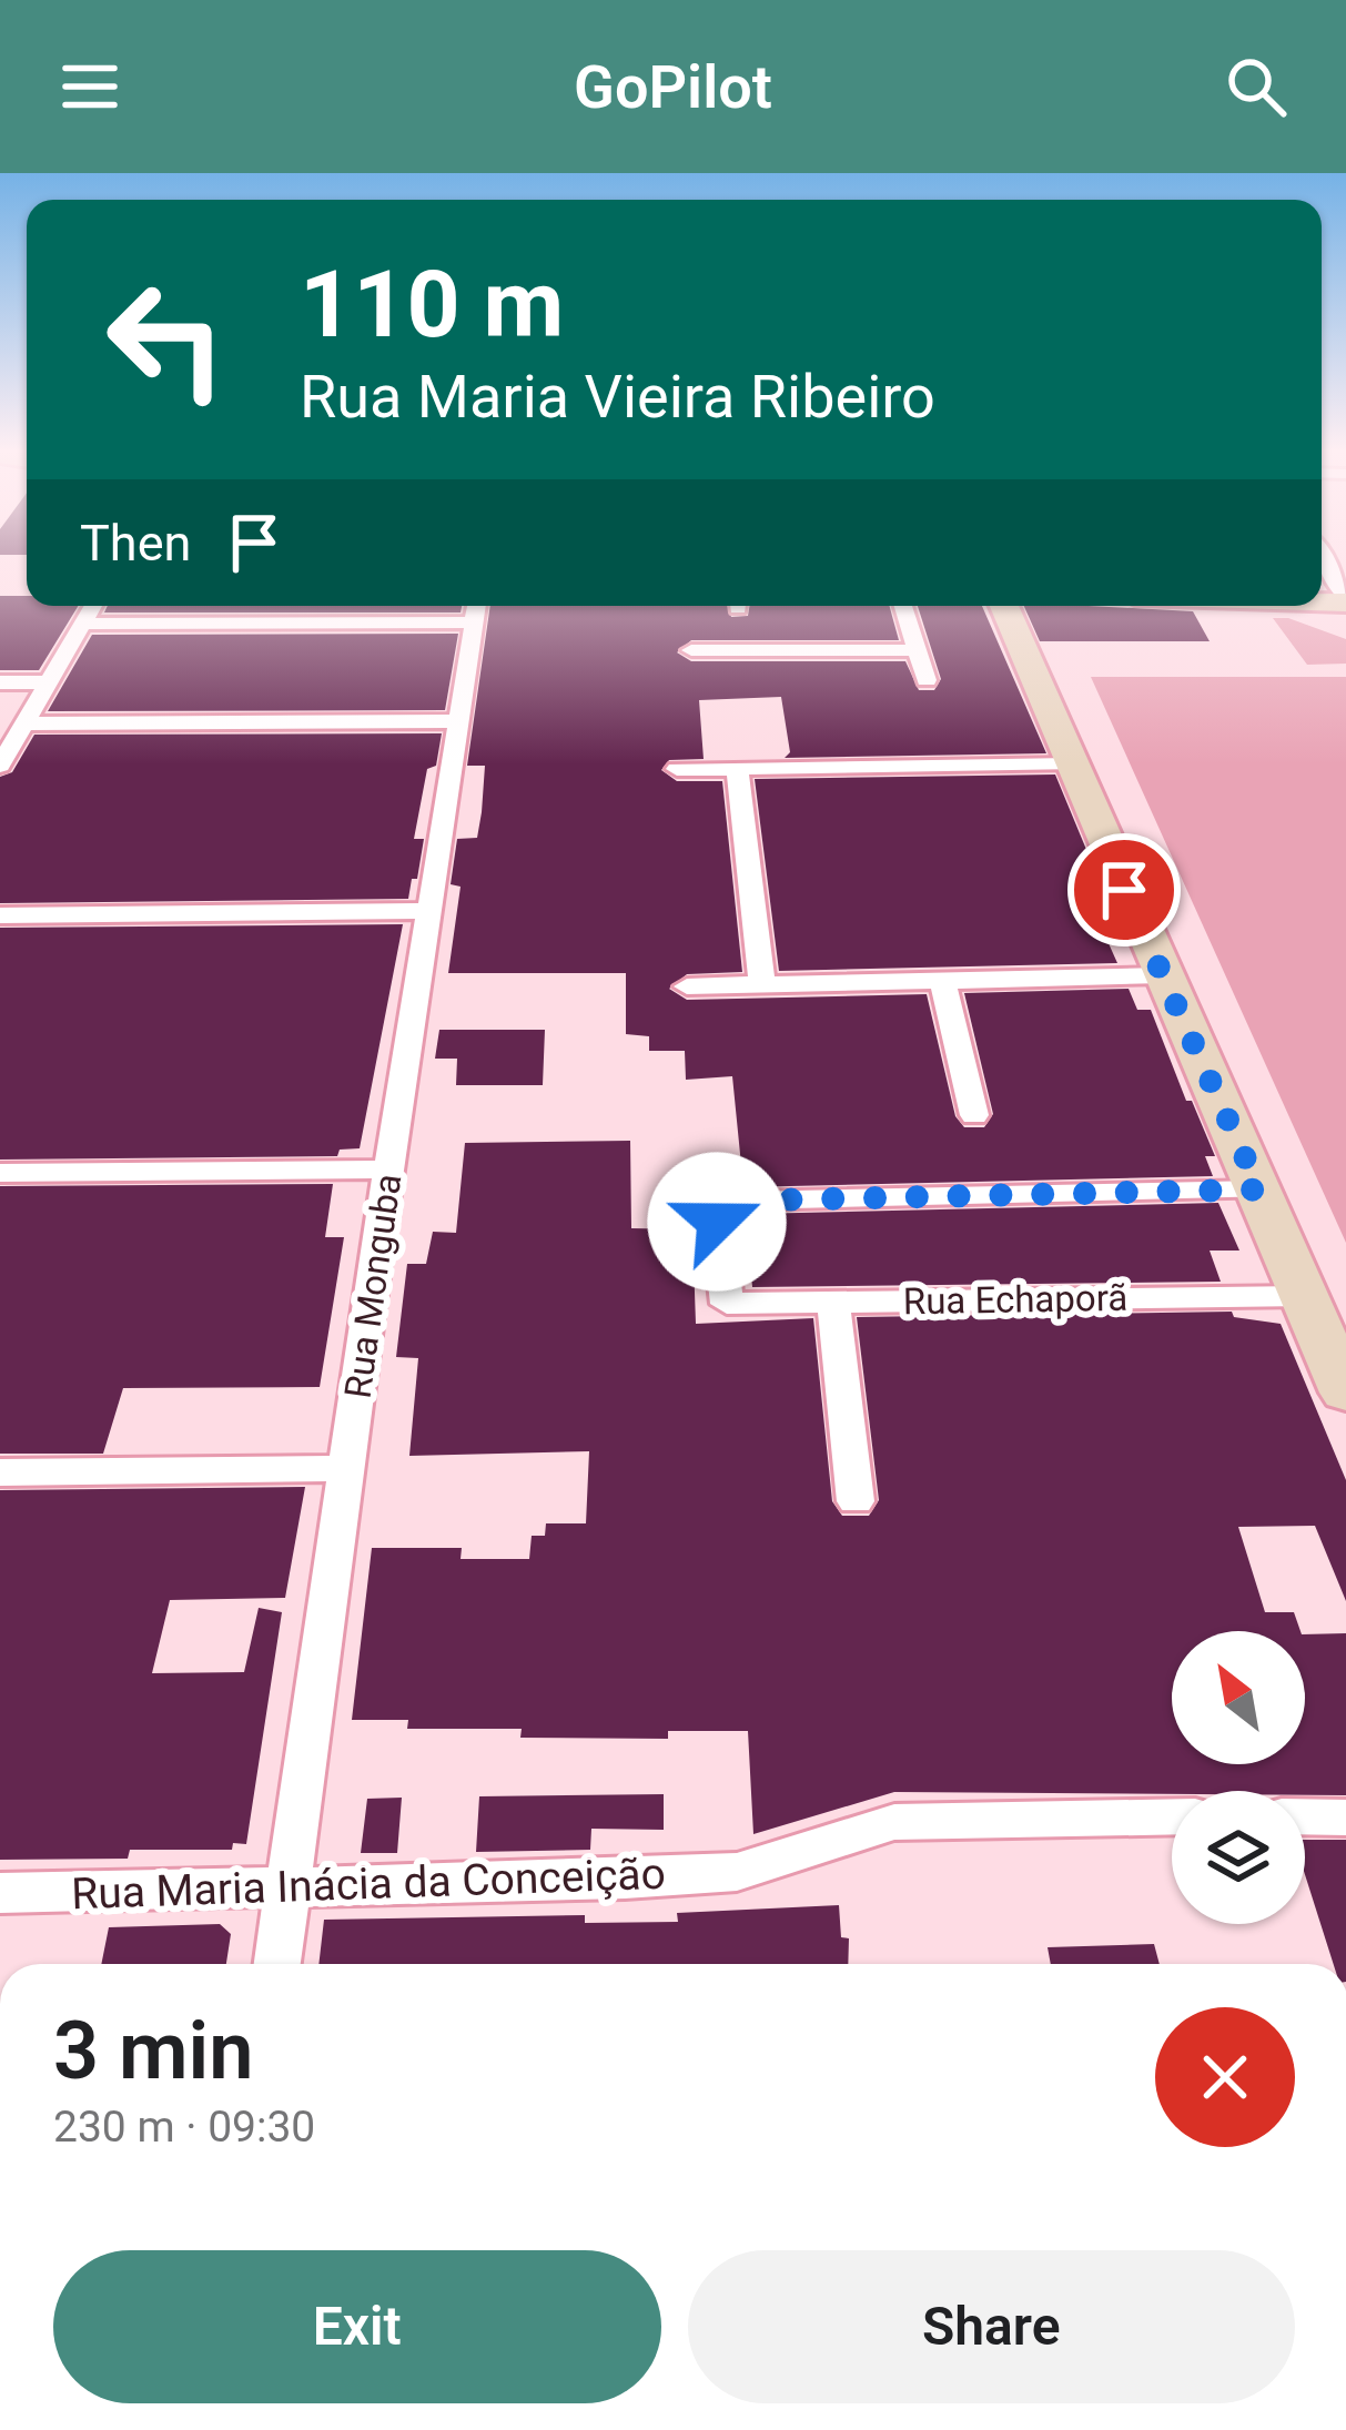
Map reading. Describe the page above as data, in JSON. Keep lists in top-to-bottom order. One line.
{"streets":{"street":["Rua Monguba","Rua Echaporã","Rua Maria Inácia da Conceição"]},"crossings":[["Rua Monguba","Rua Maria Inácia da Conceição"]],"north":"top left","page":{"header":"GoPilot","turn":["110 m","Rua Maria Vieira Ribeiro"],"then":"Then","heading":["3 min","230 m · 09:30"],"buttons":["Exit","Share"]}}
